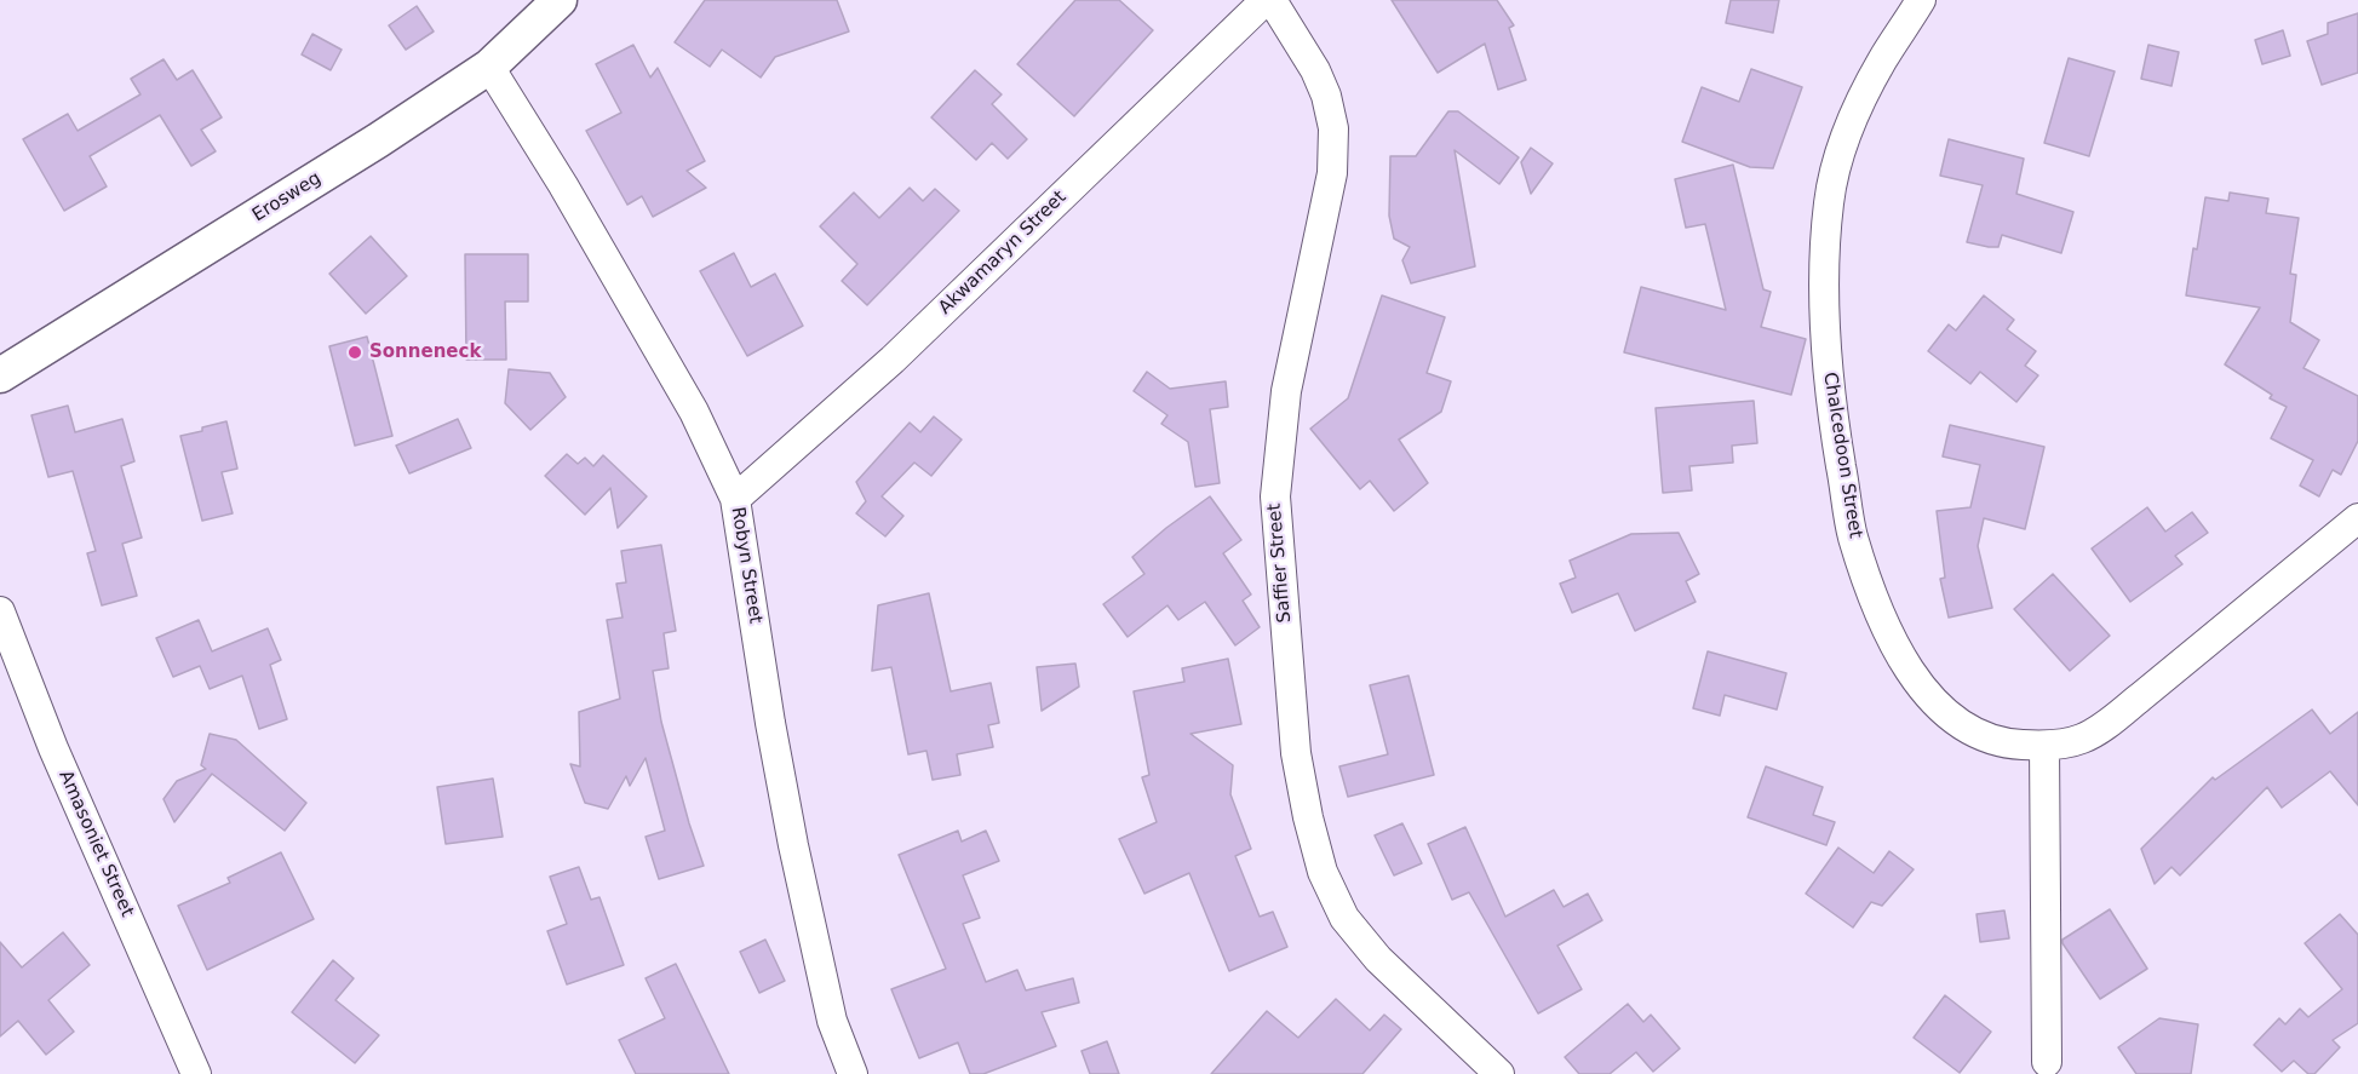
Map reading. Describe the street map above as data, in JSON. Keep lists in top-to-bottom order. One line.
{"streets":{"street":["Erosweg","Akwamaryn Street","Chalcedoon Street","Saffier Street","Robyn Street","Amasoniet Street"]},"crossings":[["Erosweg","Robyn Street"],["Akwamaryn Street","Robyn Street"]],"places":["Sonneneck"]}
